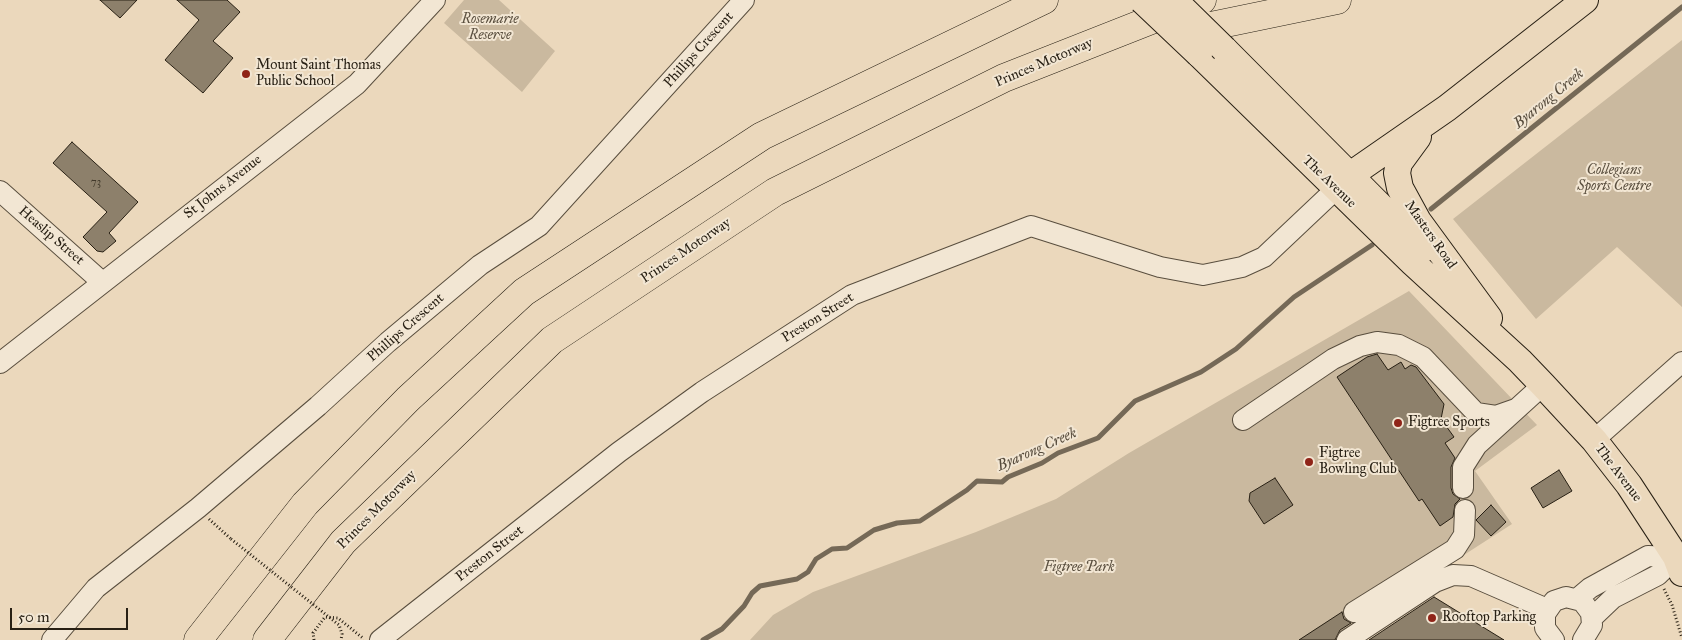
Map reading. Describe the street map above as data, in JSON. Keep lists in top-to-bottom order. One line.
{"streets":{"highway":["Princes Motorway"],"main road":["The Avenue","Masters Road"],"street":["Phillips Crescent","St Johns Avenue","Heaslip Street","Preston Street"]},"crossings":[["The Avenue","Masters Road"],["The Avenue","Preston Street"],["St Johns Avenue","Heaslip Street"],["Masters Road","Preston Street"]],"water":["Byarong Creek"],"parks":["Rosemarie Reserve","Collegians Sports Centre","Figtree Park"],"places":["Mount Saint Thomas Public School","Figtree Sports","Figtree Bowling Club","Rooftop Parking"],"house_numbers":["73"],"scale_bar":"50 m"}
